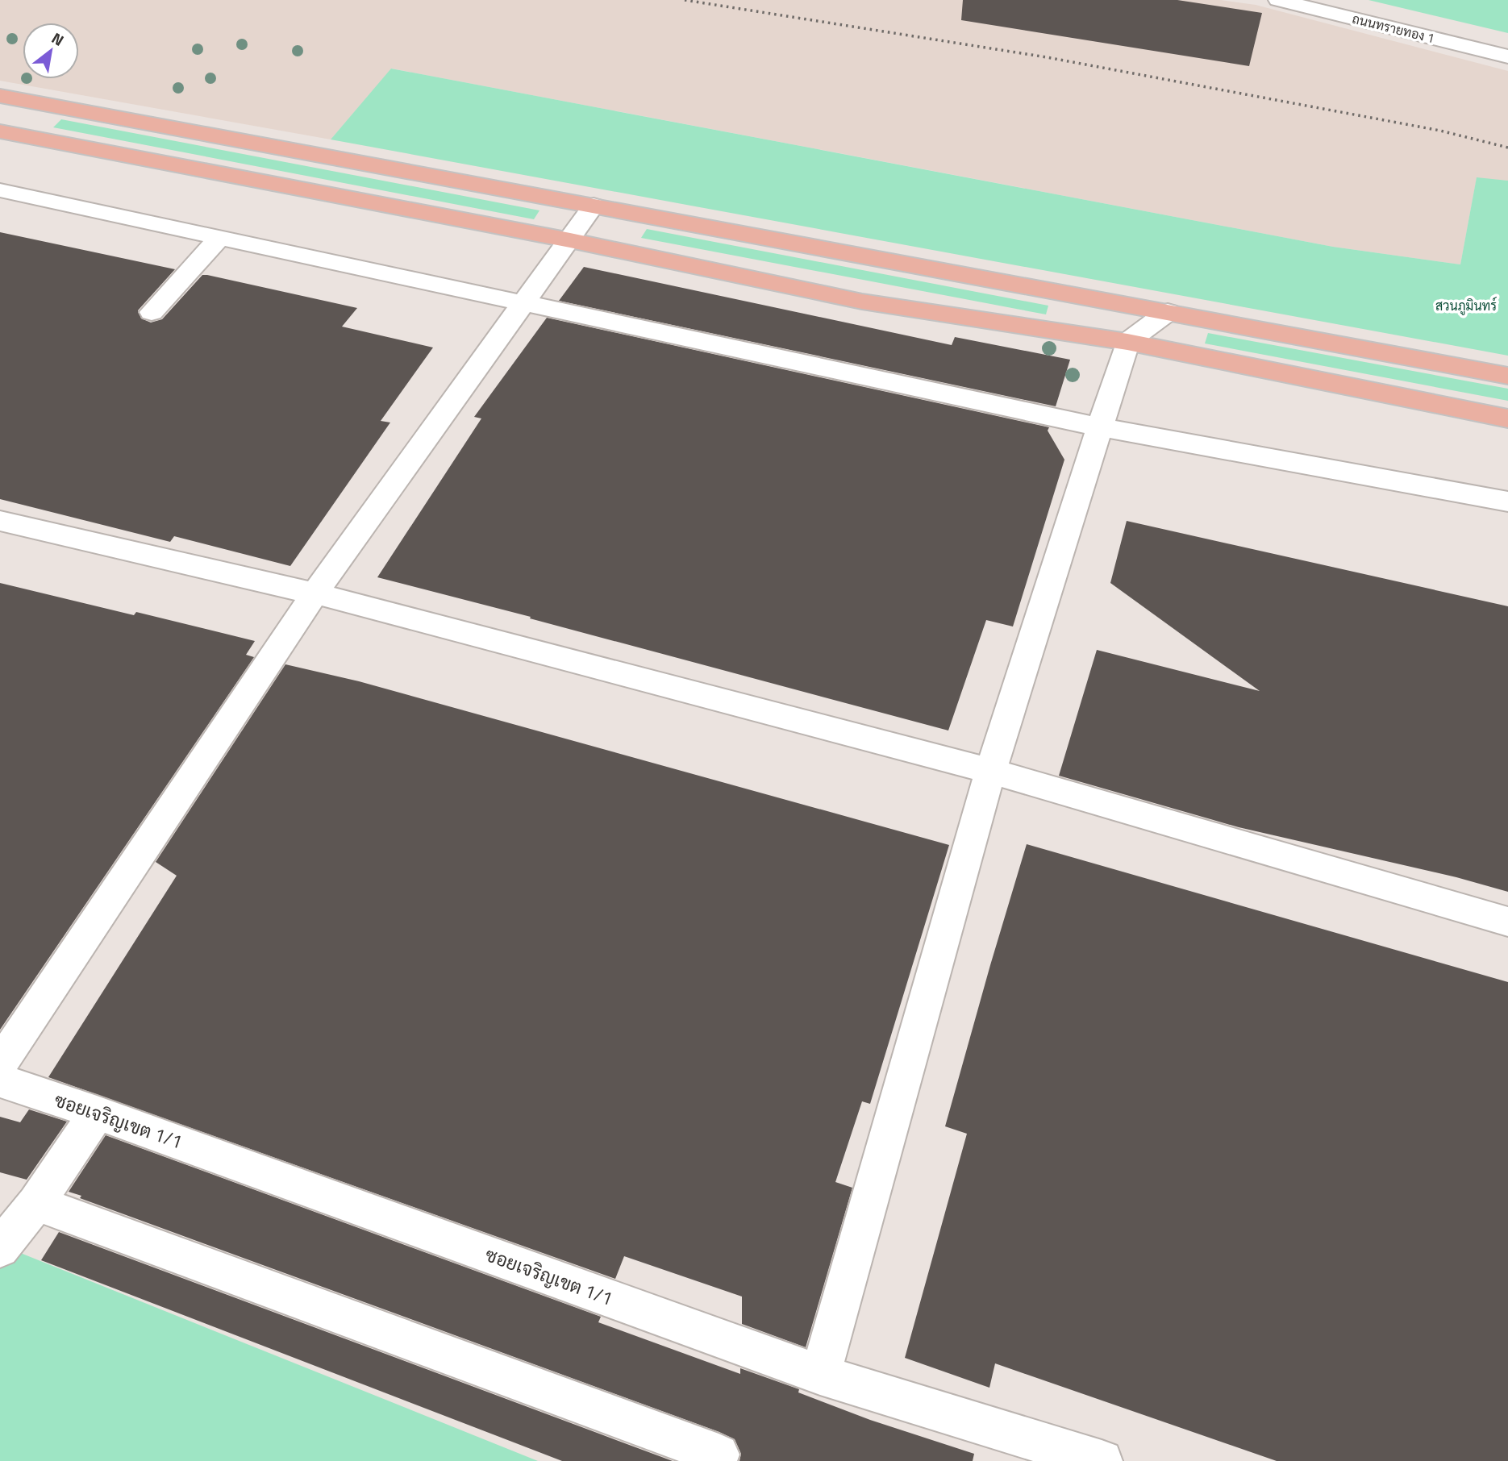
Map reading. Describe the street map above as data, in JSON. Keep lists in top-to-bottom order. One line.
{"streets":{"street":["ถนนทรายทอง 1","ซอยเจริญเขต 1/1"]},"parks":["สวนภูมินทร์"],"north":"top right"}
